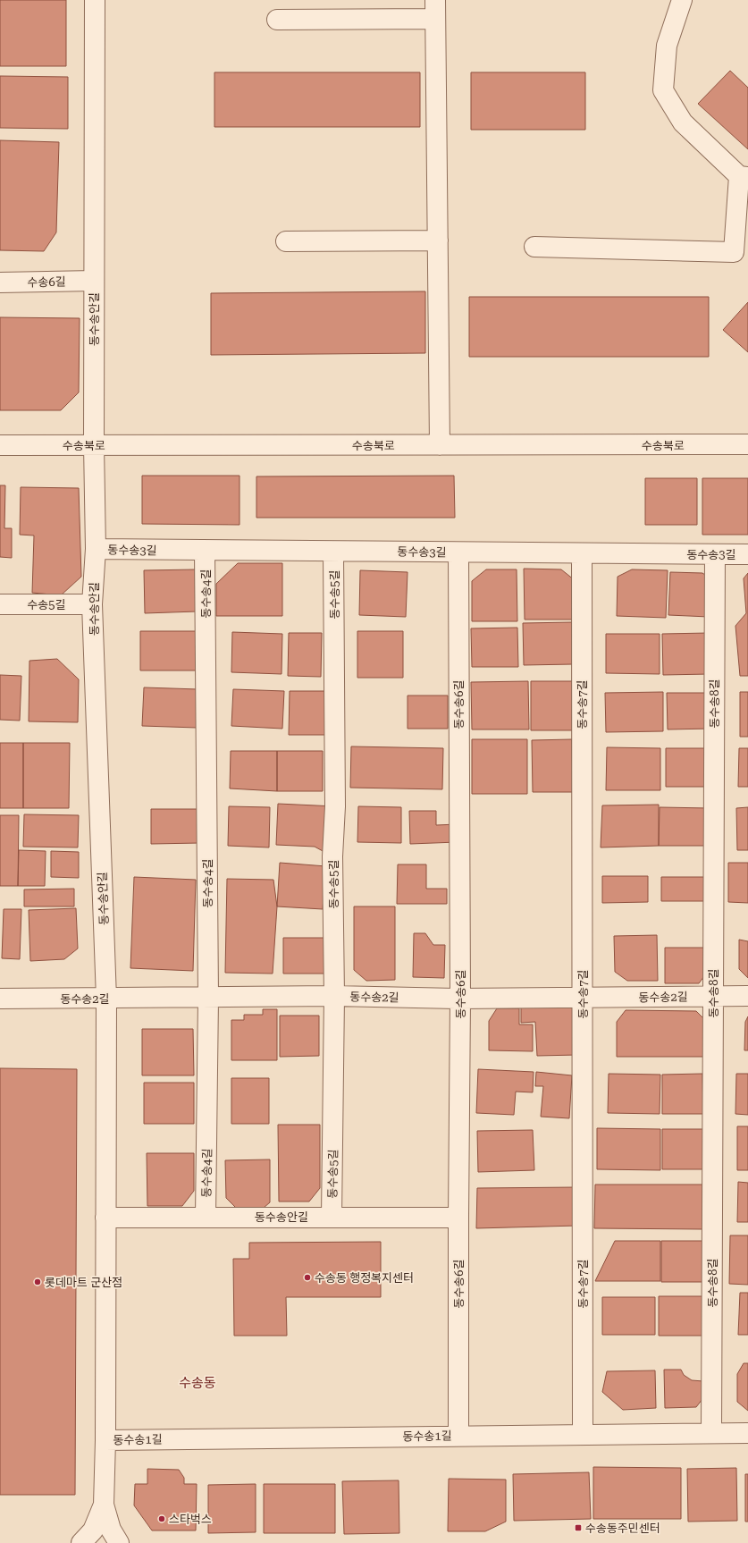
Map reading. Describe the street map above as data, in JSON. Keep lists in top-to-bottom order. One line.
{"streets":{"street":["수송6길","동수송안길","수송북로","동수송3길","동수송4길","동수송5길","수송5길","동수송8길","동수송6길","동수송7길","동수송2길","동수송1길"]},"crossings":[["수송6길","동수송안길"],["동수송안길","수송북로"],["동수송안길","동수송3길"],["동수송안길","동수송4길"],["동수송안길","동수송5길"],["동수송안길","수송5길"],["동수송안길","동수송6길"],["동수송안길","동수송2길"],["동수송안길","동수송1길"],["동수송3길","동수송4길"],["동수송3길","동수송5길"],["동수송3길","동수송8길"],["동수송3길","동수송6길"],["동수송3길","동수송7길"],["동수송4길","동수송2길"],["동수송5길","동수송2길"],["동수송8길","동수송2길"],["동수송8길","동수송1길"],["동수송6길","동수송2길"],["동수송6길","동수송1길"],["동수송7길","동수송2길"],["동수송7길","동수송1길"]],"districts":["수송동"],"places":{"other":["수송동 행정복지센터","롯데마트 군산점","스타벅스"],"transit":["수송동주민센터"]}}
